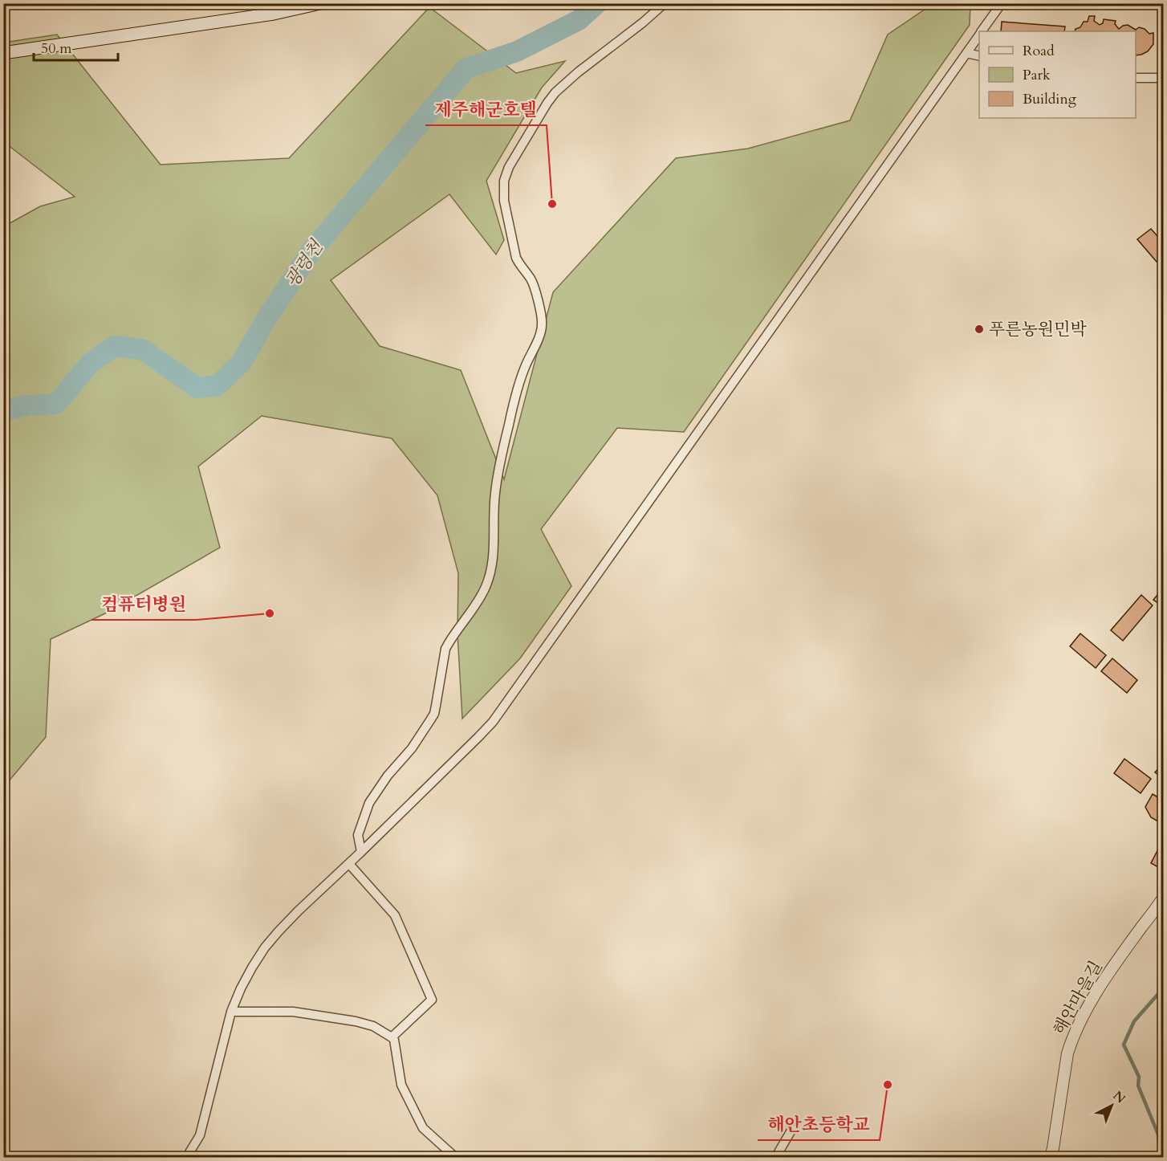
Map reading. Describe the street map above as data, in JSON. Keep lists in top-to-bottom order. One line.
{"streets":{"street":["해안마을길"]},"water":["광령천"],"places":["제주해군호텔","푸른농원민박","컴퓨터병원","해안초등학교"],"legend":["Road","Park","Building"],"scale_bar":"50 m","north":"top right"}
